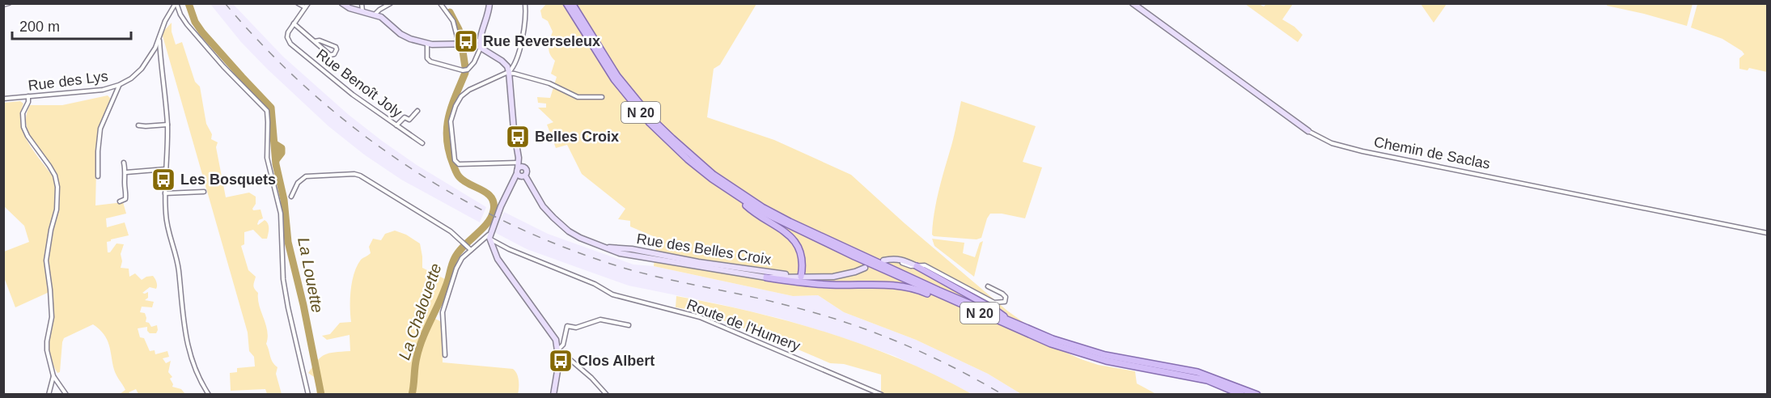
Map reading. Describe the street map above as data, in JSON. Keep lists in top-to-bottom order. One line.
{"streets":{"main road":["N 20","Chemin de Saclas","Rue des Belles Croix"],"street":["Rue des Lys","Rue Benoît Joly","Route de l'Humery"]},"water":["La Louette","La Chalouette"],"places":{"bus stop":["Rue Reverseleux","Belles Croix","Les Bosquets","Clos Albert"]},"scale_bar":"200 m"}
